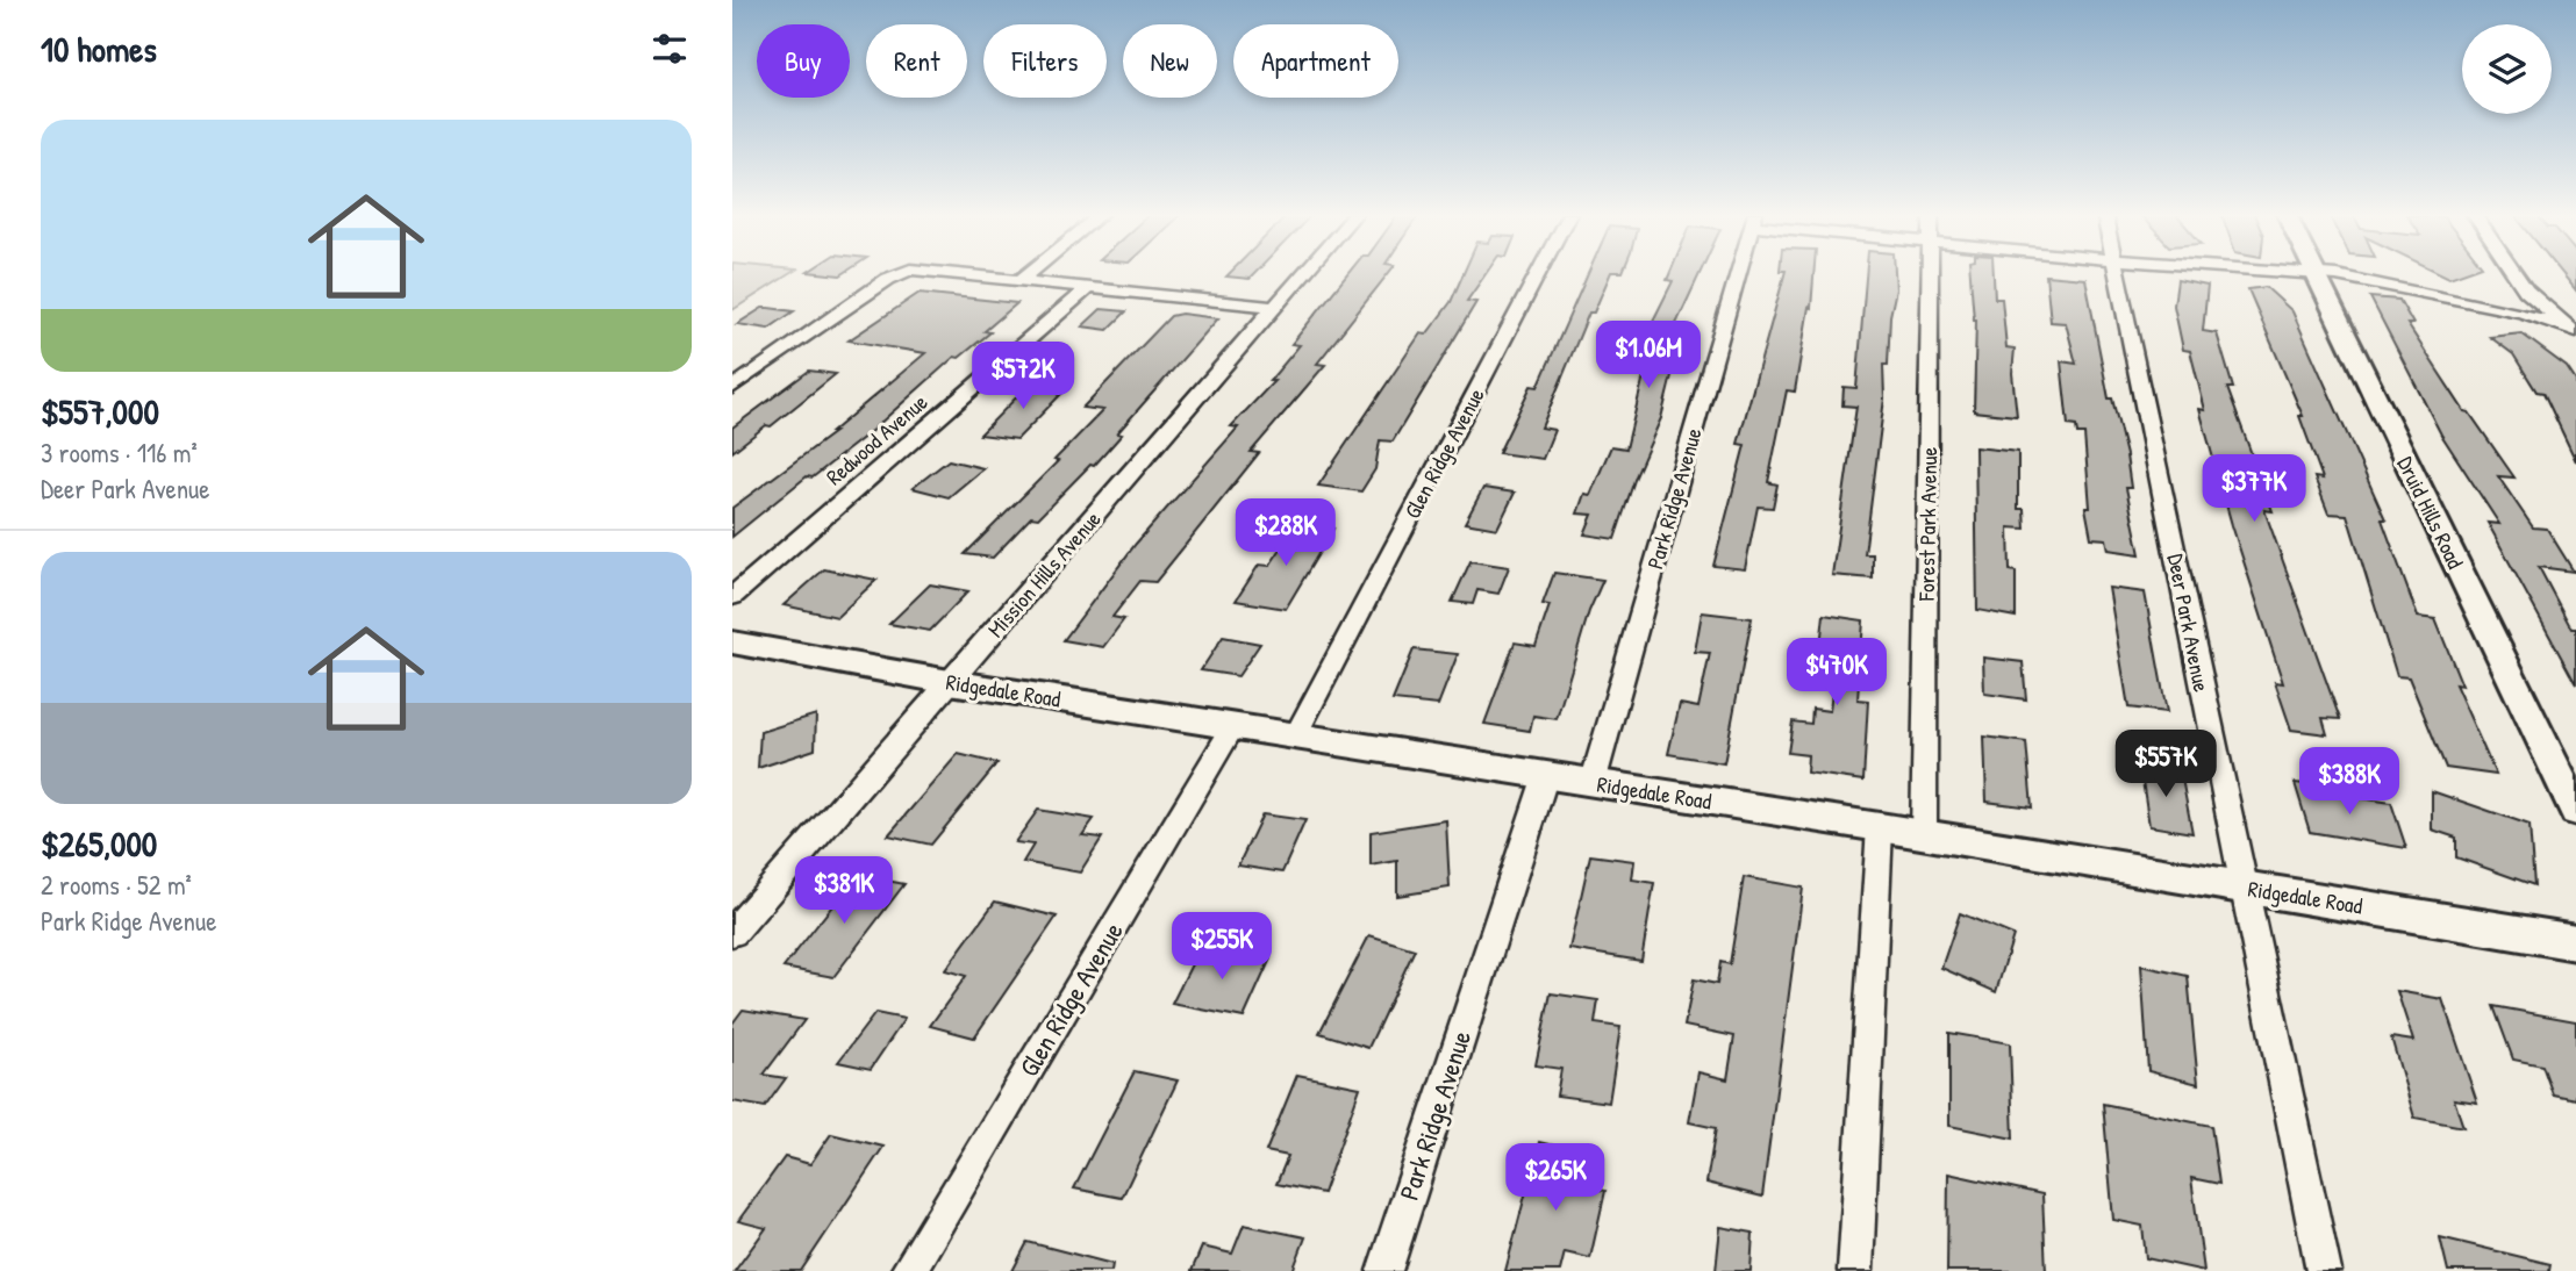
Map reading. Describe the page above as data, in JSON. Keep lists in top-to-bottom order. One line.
{"streets":{"street":["Redwood Avenue","Glen Ridge Avenue","Park Ridge Avenue","Druid Hills Road","Forest Park Avenue","Mission Hills Avenue","Deer Park Avenue","Ridgedale Road"]},"crossings":[["Glen Ridge Avenue","Ridgedale Road"],["Park Ridge Avenue","Ridgedale Road"],["Forest Park Avenue","Ridgedale Road"],["Mission Hills Avenue","Ridgedale Road"],["Deer Park Avenue","Ridgedale Road"]],"page":{"heading":"10 homes","chip":["Buy","Rent","Filters","New","Apartment"],"list":[{"name":"$557,000","note":"3 rooms · 116 m² · Deer Park Avenue"},{"name":"$265,000","note":"2 rooms · 52 m² · Park Ridge Avenue"}],"price":["$1.06M","$572K","$377K","$288K","$470K","$557K","$388K","$381K","$255K","$265K"]}}
